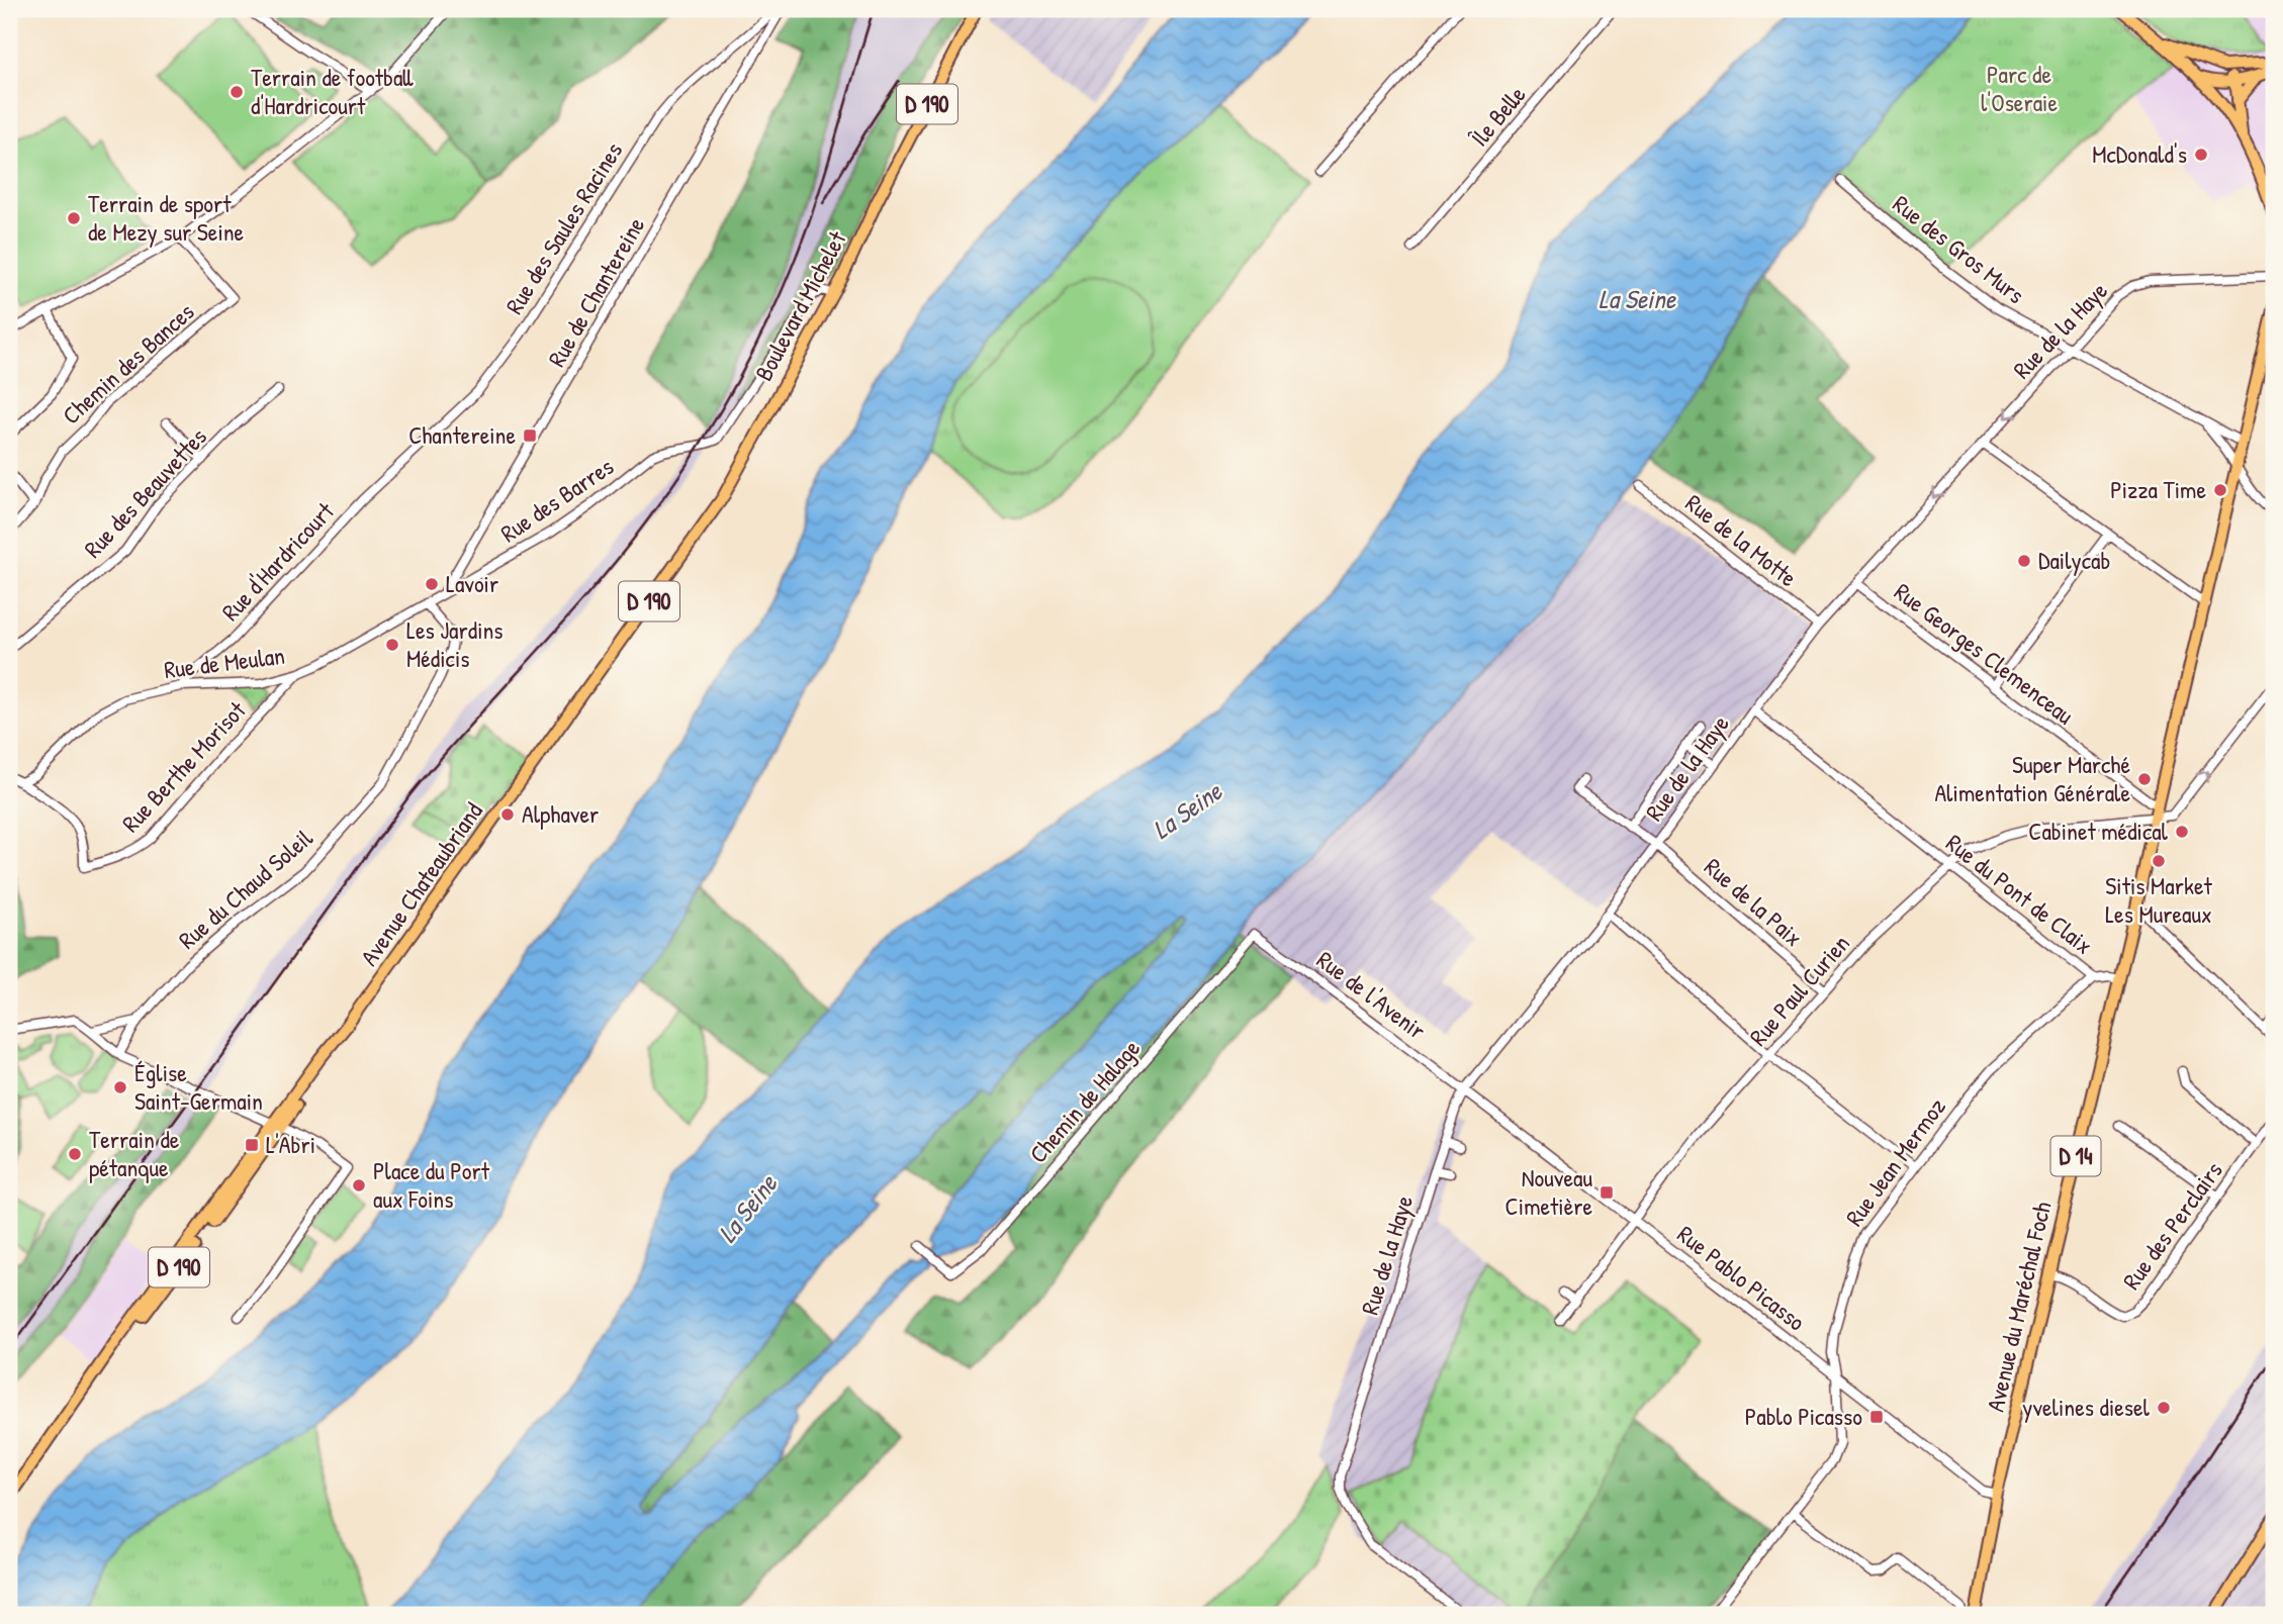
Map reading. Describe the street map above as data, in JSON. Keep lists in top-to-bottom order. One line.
{"streets":{"main road":["D 190","Boulevard Michelet","Avenue Chateaubriand","D 14","Avenue du Maréchal Foch"],"street":["Île Belle","Rue des Saules Racines","Rue des Gros Murs","Rue de Chantereine","Rue de la Haye","Chemin des Bances","Rue des Beauvettes","Rue des Barres","Rue de la Motte","Rue d'Hardricourt","Rue Georges Clemenceau","Rue de Meulan","Rue Berthe Morisot","Rue du Chaud Soleil","Rue du Pont de Claix","Rue de la Paix","Rue Paul Curien","Rue de l'Avenir","Chemin de Halage","Rue Jean Mermoz","Rue des Perclairs","Rue Pablo Picasso"]},"crossings":[["Rue des Saules Racines","Rue d'Hardricourt"],["Rue des Gros Murs","Rue de la Haye"],["Rue des Gros Murs","Avenue du Maréchal Foch"],["Rue de Chantereine","Rue des Barres"],["Rue de Chantereine","Rue de Meulan"],["Boulevard Michelet","Rue des Barres"],["Boulevard Michelet","Avenue Chateaubriand"],["Rue de la Haye","Rue de la Motte"],["Rue de la Haye","Rue Georges Clemenceau"],["Rue de la Haye","Rue du Pont de Claix"],["Rue de la Haye","Rue de la Paix"],["Rue de la Haye","Rue de l'Avenir"],["Rue de la Haye","Rue Pablo Picasso"],["Rue des Barres","Rue de Meulan"],["Rue d'Hardricourt","Rue de Meulan"],["Rue Georges Clemenceau","Avenue du Maréchal Foch"],["Rue de Meulan","Rue Berthe Morisot"],["Rue de Meulan","Rue du Chaud Soleil"],["Rue du Pont de Claix","Rue Paul Curien"],["Rue du Pont de Claix","Rue Jean Mermoz"],["Rue de la Paix","Rue Paul Curien"],["Rue Paul Curien","Rue Pablo Picasso"],["Rue Paul Curien","Avenue du Maréchal Foch"],["Rue de l'Avenir","Chemin de Halage"],["Rue de l'Avenir","Rue Pablo Picasso"],["Rue Jean Mermoz","Rue Pablo Picasso"],["Rue des Perclairs","Avenue du Maréchal Foch"],["Rue Pablo Picasso","Avenue du Maréchal Foch"]],"water":["La Seine"],"parks":["Parc de l'Oseraie"],"places":{"other":["Terrain de football d'Hardricourt","McDonald's","Terrain de sport de Mezy sur Seine","Pizza Time","Dailycab","Lavoir","Les Jardins Médicis","Super Marché Alimentation Générale","Alphaver","Cabinet médical","Sitis Market Les Mureaux","Église Saint-Germain","Terrain de pétanque","Place du Port aux Foins","yvelines diesel"],"transit":["Chantereine","L'Abri","Nouveau Cimetière","Pablo Picasso"]}}
